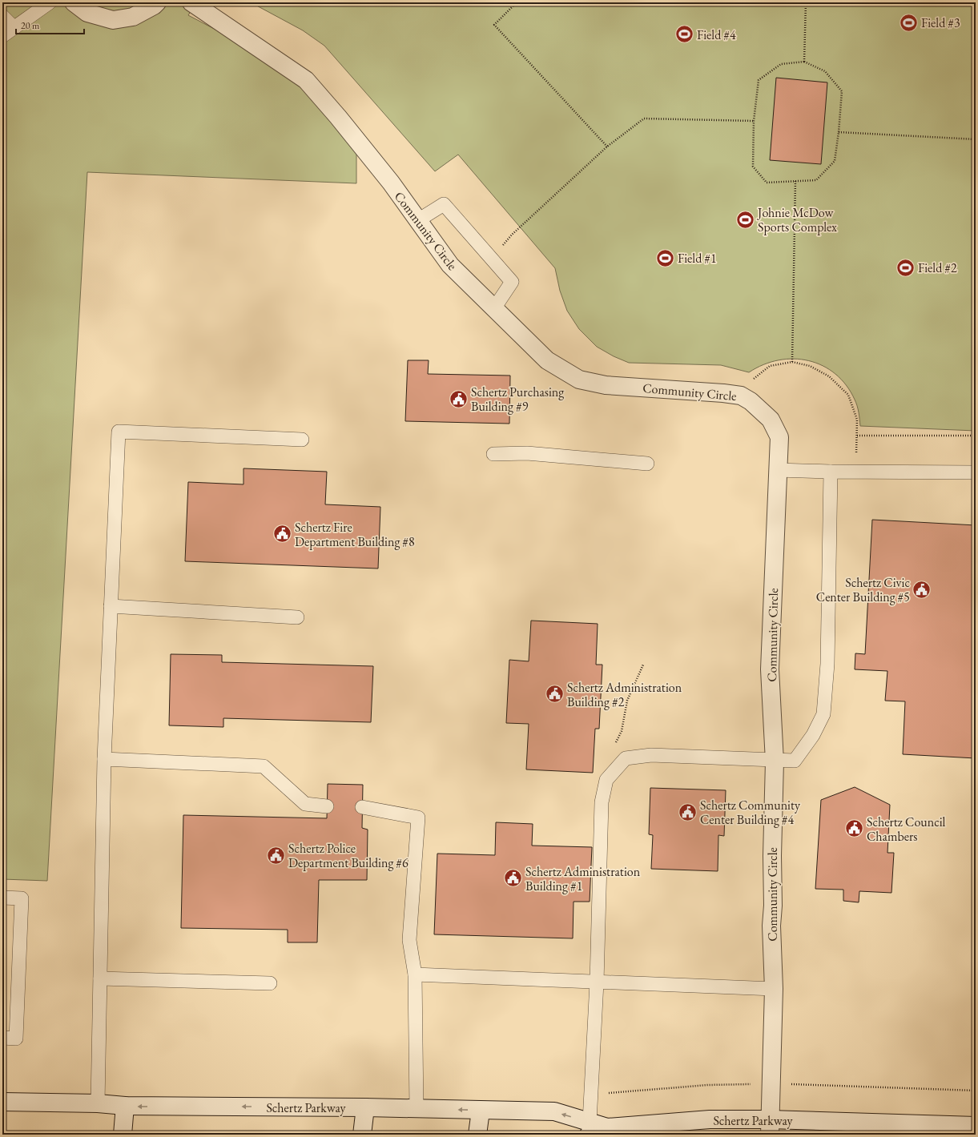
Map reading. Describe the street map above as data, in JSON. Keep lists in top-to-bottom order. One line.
{"streets":{"street":["Community Circle","Schertz Parkway"]},"crossings":[["Community Circle","Schertz Parkway"]],"one_way":["Schertz Parkway"],"places":{"sports":["Field #3","Field #4","Johnie McDow Sports Complex","Field #1","Field #2"],"public building":["Schertz Purchasing Building #9","Schertz Fire Department Building #8","Schertz Civic Center Building #5","Schertz Administration Building #2","Schertz Community Center Building #4","Schertz Council Chambers","Schertz Police Department Building #6","Schertz Administration Building #1"]},"scale_bar":"20 m"}
